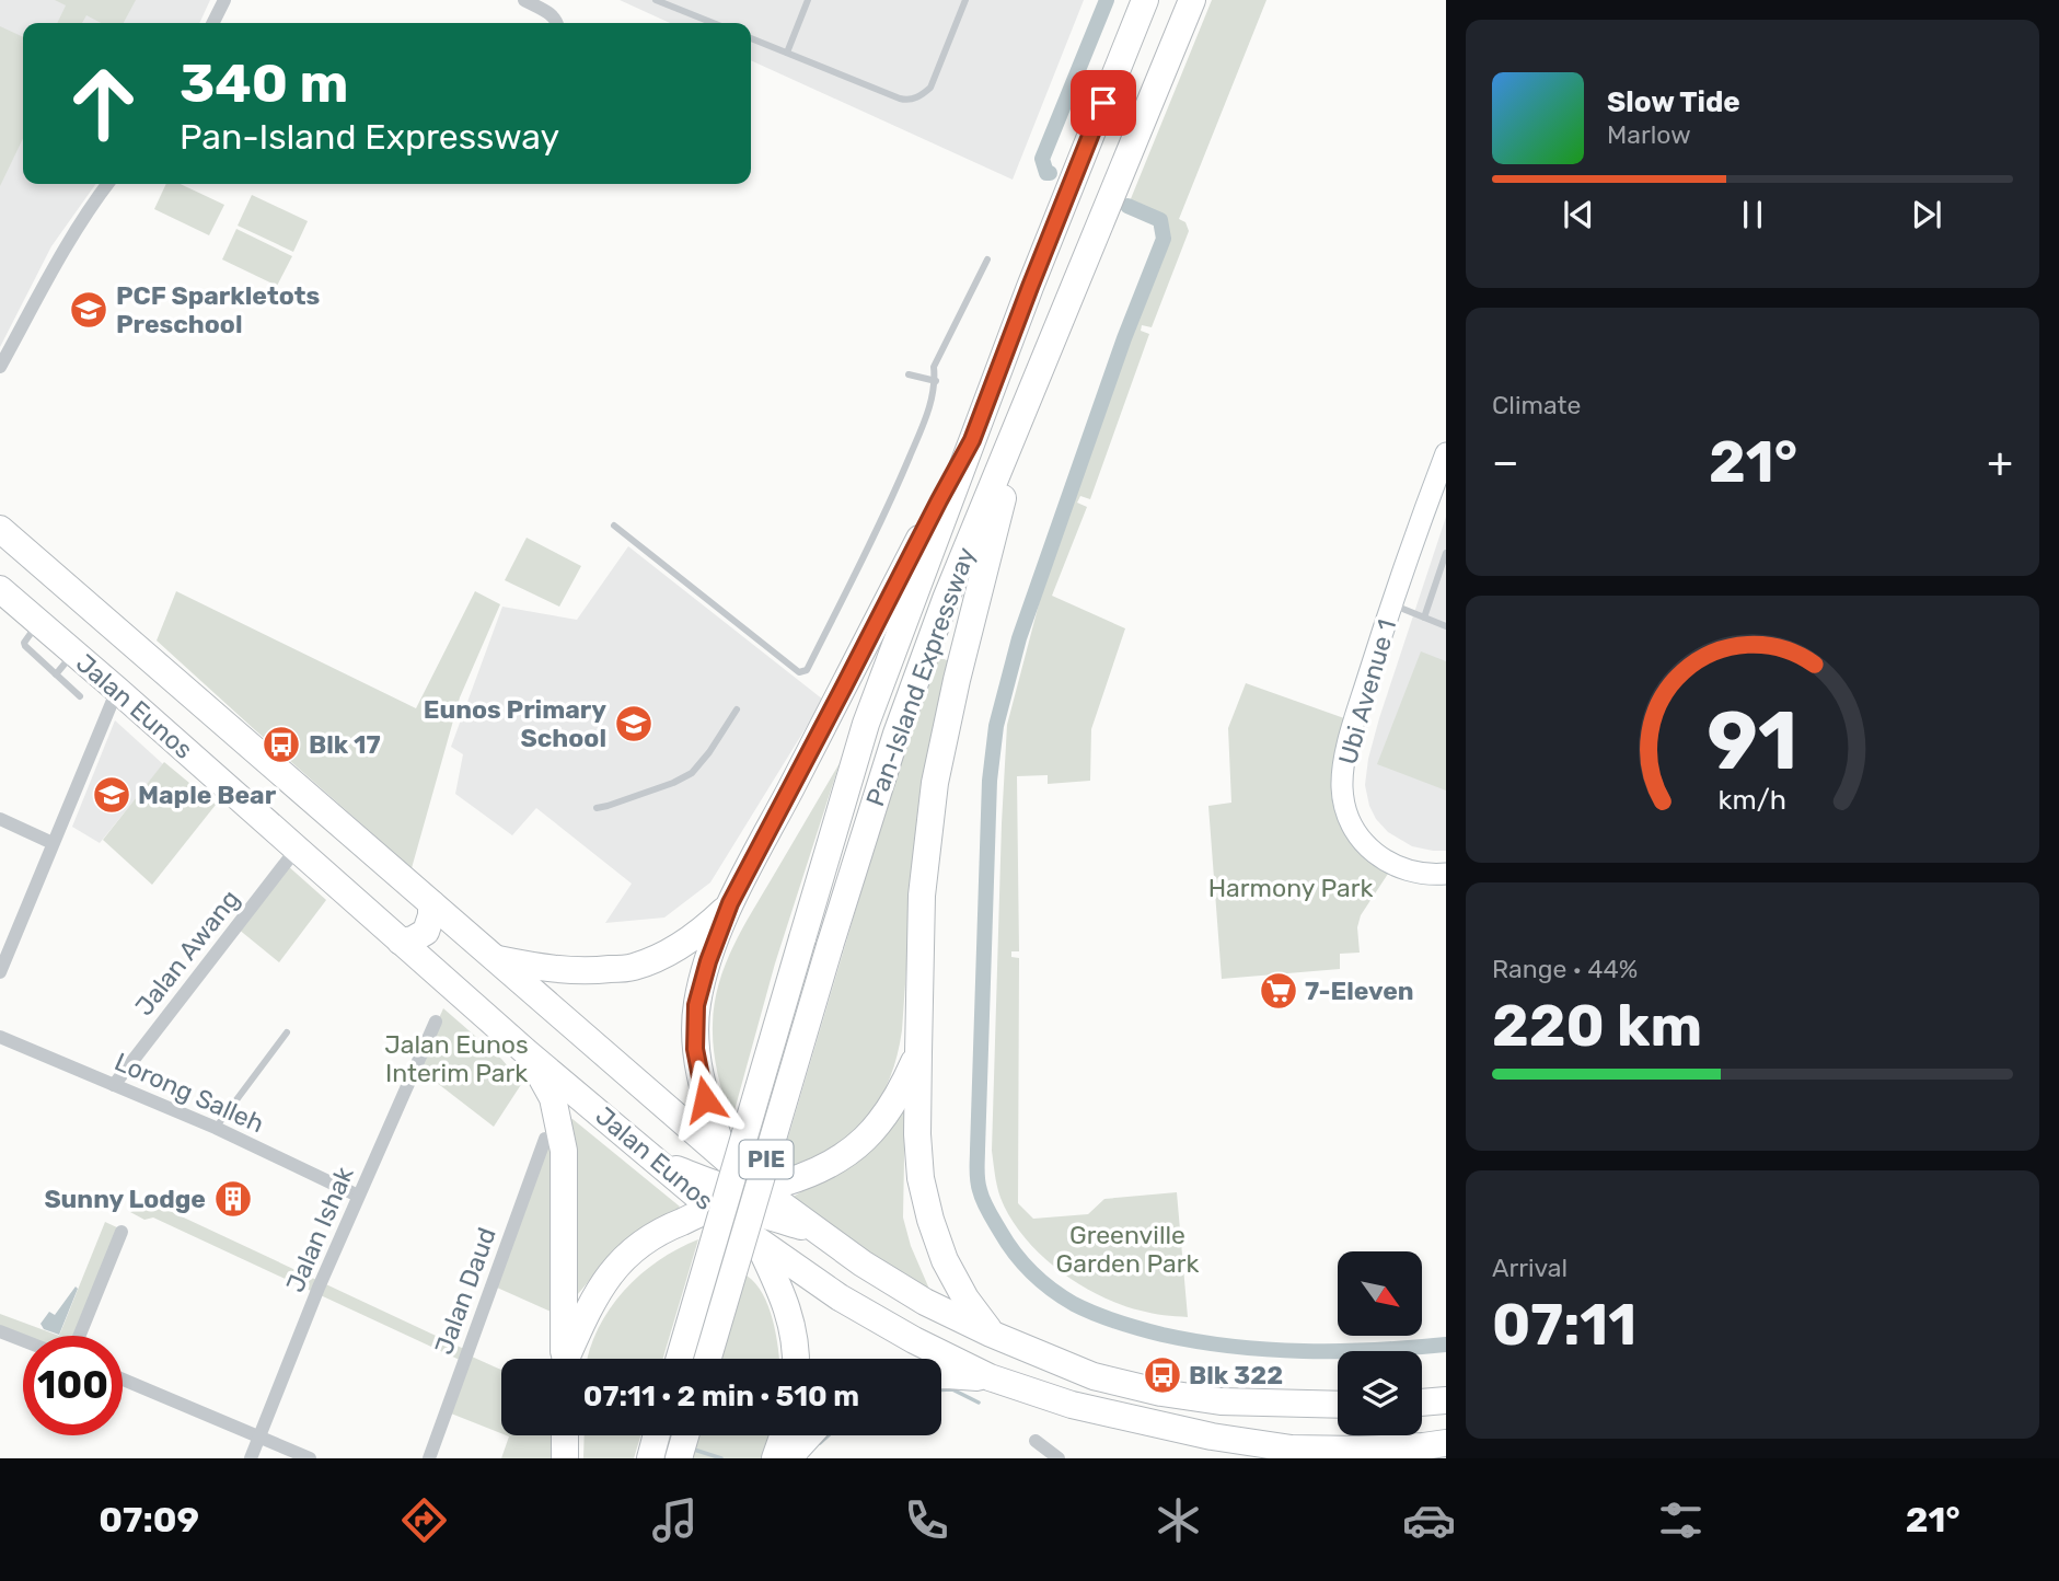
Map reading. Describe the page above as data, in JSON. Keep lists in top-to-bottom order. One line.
{"streets":{"highway":["Pan-Island Expressway","Jalan Eunos","PIE"],"street":["Ubi Avenue 1","Jalan Awang","Lorong Salleh","Jalan Ishak","Jalan Daud"]},"crossings":[["Jalan Eunos","Jalan Awang"],["Jalan Awang","Lorong Salleh"],["Lorong Salleh","Jalan Ishak"]],"parks":["Harmony Park","Jalan Eunos Interim Park","Greenville Garden Park"],"places":{"school or university":["PCF Sparkletots Preschool","Eunos Primary School","Maple Bear"],"bus stop":["Blk 17","Blk 322"],"supermarket":["7-Eleven"],"building":["Sunny Lodge"]},"north":"bottom right","page":{"turn":["340 m","Pan-Island Expressway"],"song":["Slow Tide","Marlow"],"tile":["Climate",["Range · 44%","220 km"],["Arrival","07:11"]],"heat":["−","21°","+"],"limit":"100","trip":"07:11 · 2 min · 510 m","tabs":["07:09","21°"],"gauge":["91","km/h"]}}
